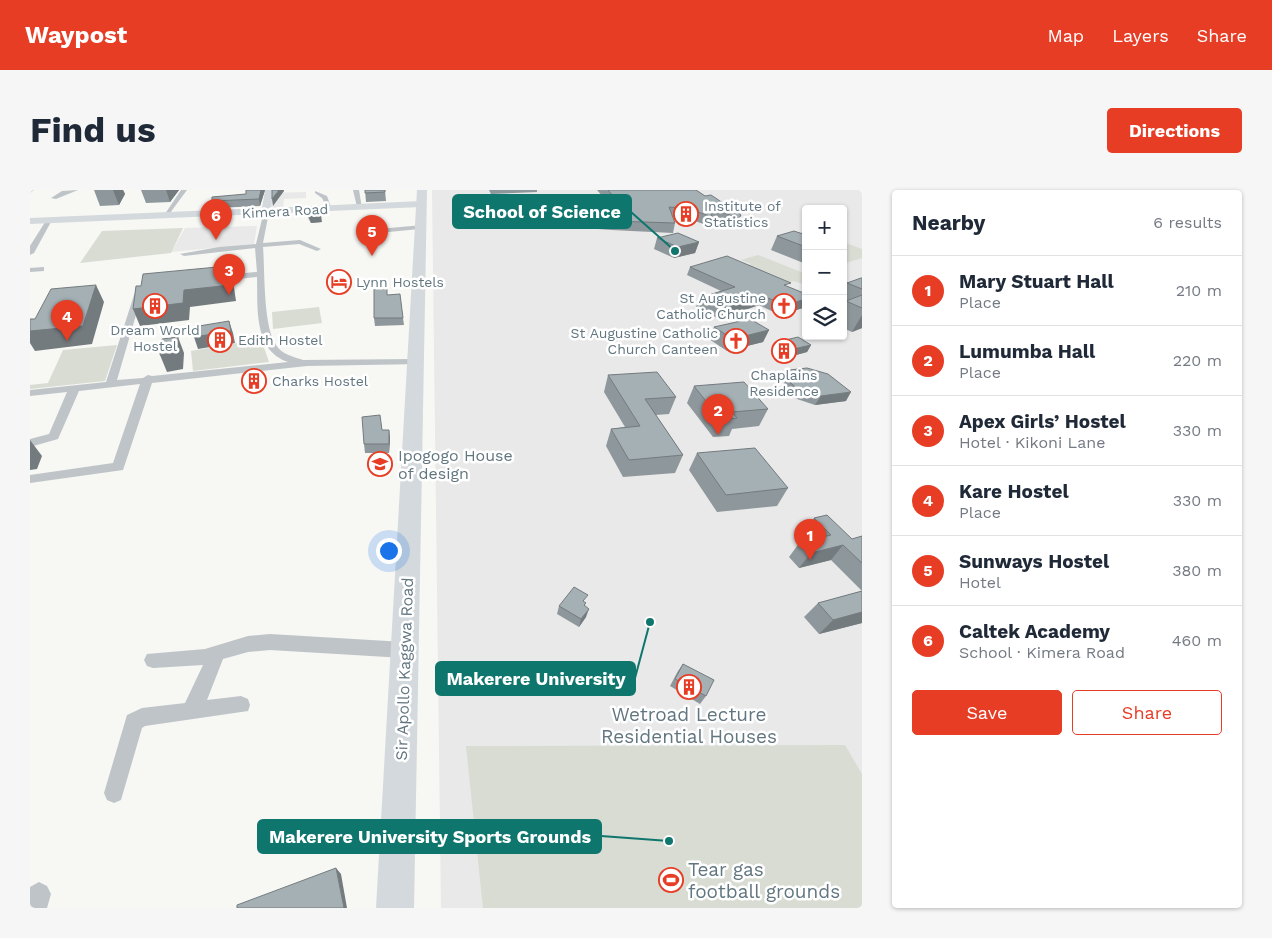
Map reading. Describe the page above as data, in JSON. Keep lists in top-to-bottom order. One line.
{"streets":{"main road":["Sir Apollo Kaggwa Road"],"street":["Kimera Road"]},"crossings":[["Kimera Road","Sir Apollo Kaggwa Road"]],"places":{"building":["Institute of Statistics","Dream World Hostel","Edith Hostel","Chaplains Residence","Charks Hostel","Wetroad Lecture Residential Houses"],"other":["School of Science","Makerere University","Makerere University Sports Grounds"],"hotel":["Lynn Hostels"],"church":["St Augustine Catholic Church","St Augustine Catholic Church Canteen"],"school or university":["Ipogogo House of design"],"sports":["Tear gas football grounds"]},"page":{"header":"Waypost","nav":["Map","Layers","Share"],"buttons":["Directions",["Save","Share"]],"title":"Find us","heading":["Nearby","6 results"],"pins":["6","5","3","4","2","1"],"map_buttons":["+","−"],"list":[{"mark":"1","name":"Mary Stuart Hall","note":"Place","value":"210 m"},{"mark":"2","name":"Lumumba Hall","note":"Place","value":"220 m"},{"mark":"3","name":"Apex Girls’ Hostel","note":"Hotel · Kikoni Lane","value":"330 m"},{"mark":"4","name":"Kare Hostel","note":"Place","value":"330 m"},{"mark":"5","name":"Sunways Hostel","note":"Hotel","value":"380 m"},{"mark":"6","name":"Caltek Academy","note":"School · Kimera Road","value":"460 m"}]}}
